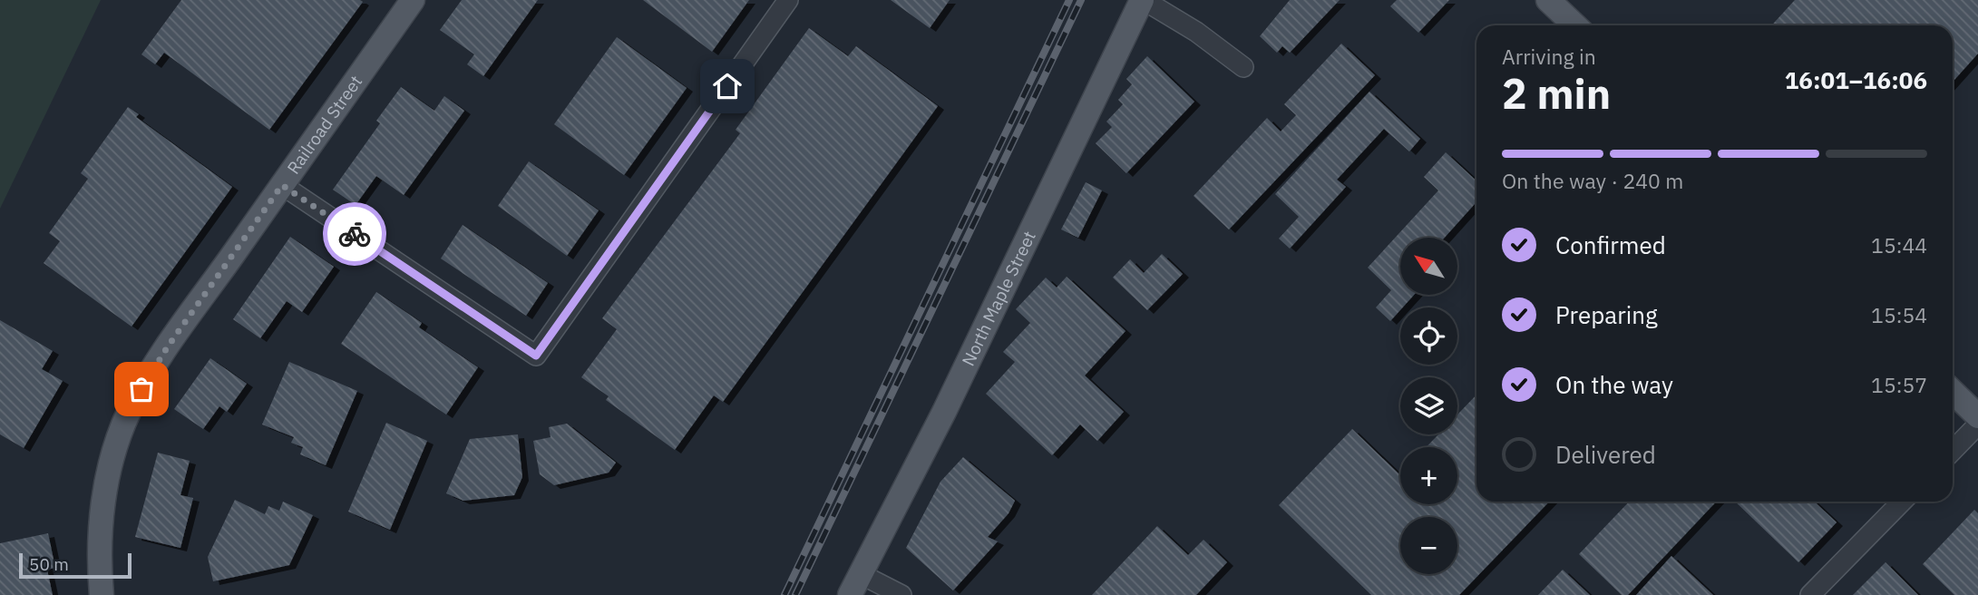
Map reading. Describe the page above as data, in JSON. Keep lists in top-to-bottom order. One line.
{"streets":{"main road":["Railroad Street","North Maple Street"]},"scale_bar":"50 m","north":"top left","page":{"heading":["2 min","Arriving in","16:01–16:06"],"bar":"On the way · 240 m","list":[["Confirmed","15:44"],["Preparing","15:54"],["On the way","15:57"],"Delivered"],"map_buttons":["+","−"],"scale":"50 m"}}
